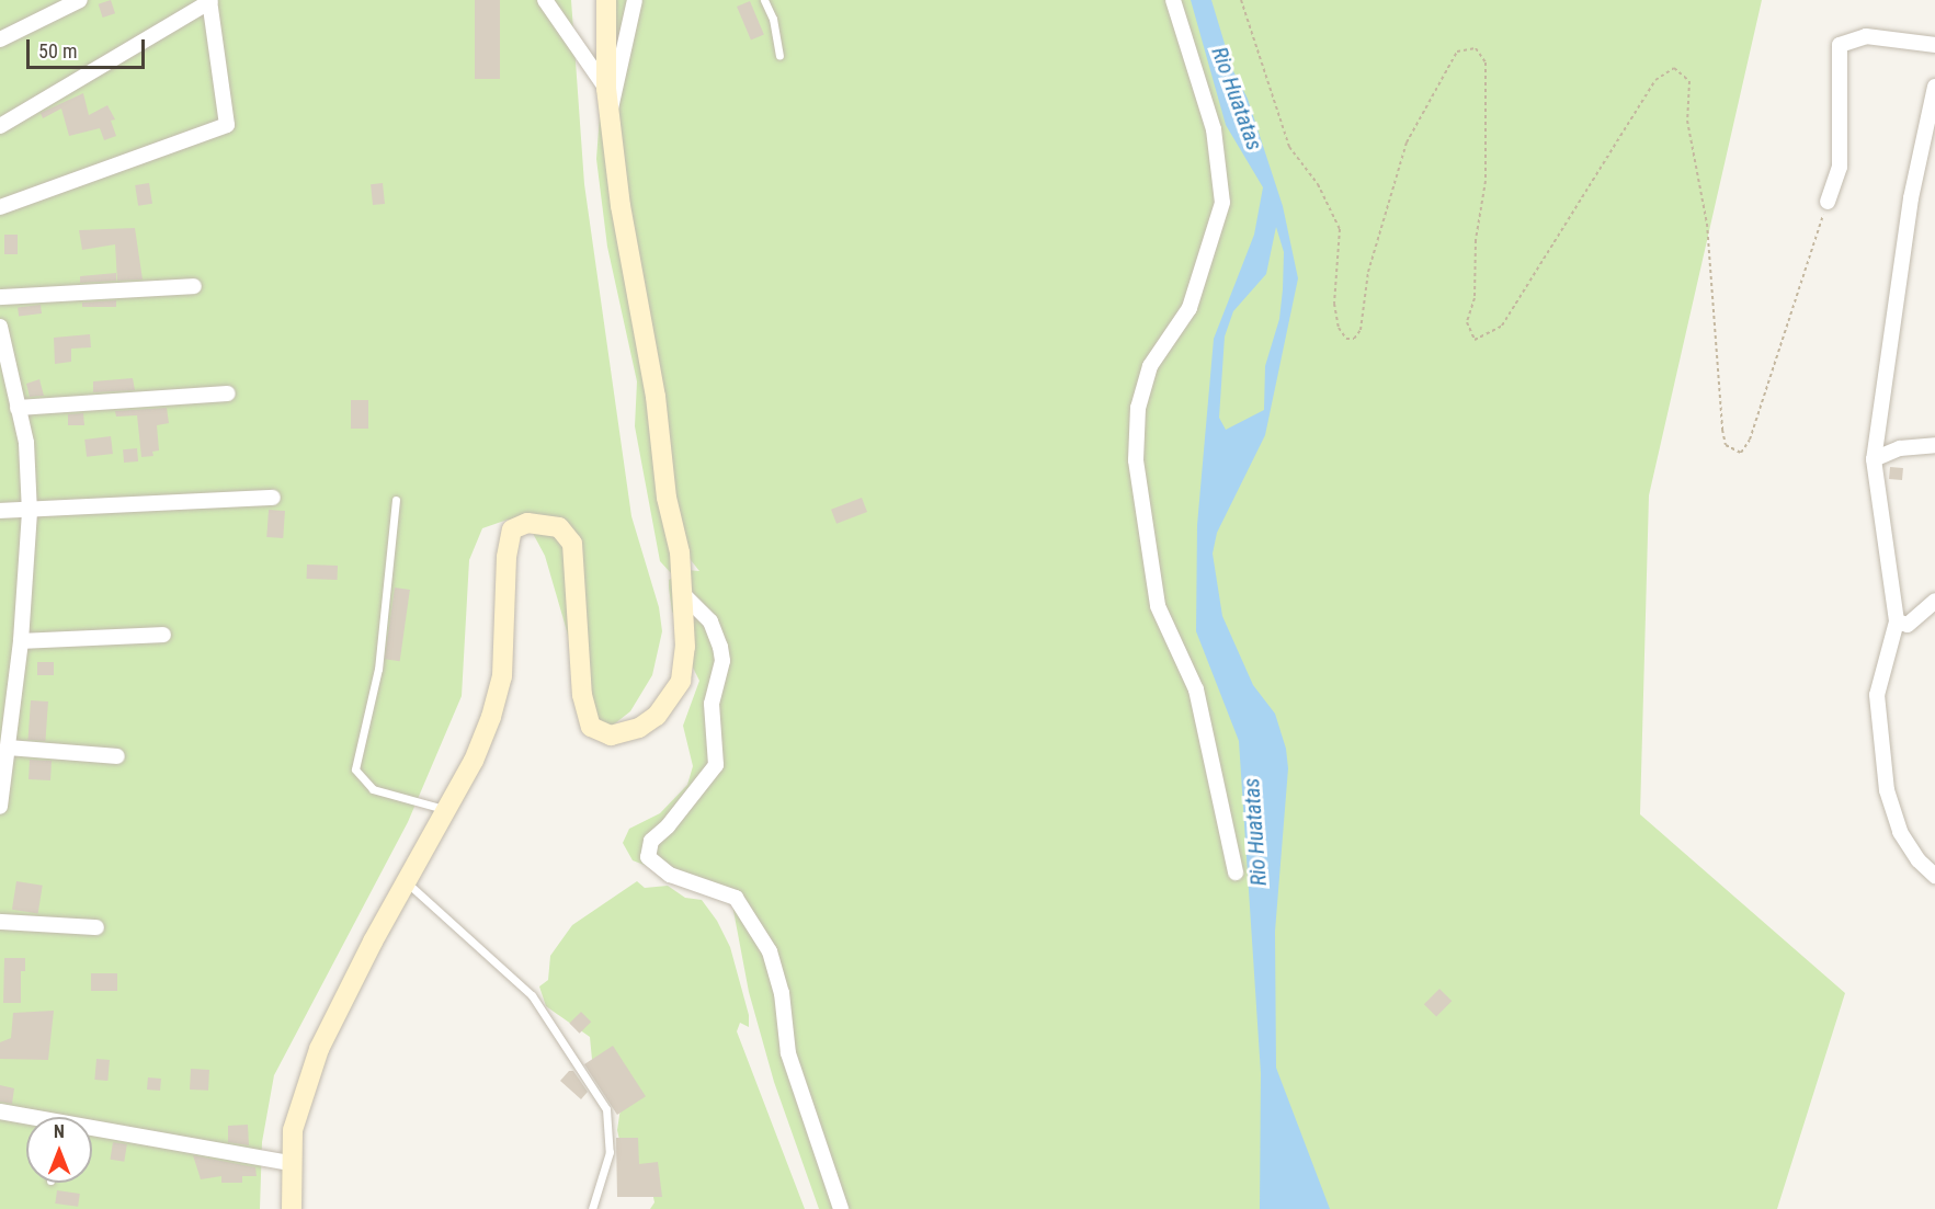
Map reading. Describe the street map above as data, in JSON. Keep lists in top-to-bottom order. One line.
{"water":["Rio Huatatas"],"scale_bar":"50 m","north":"top"}
